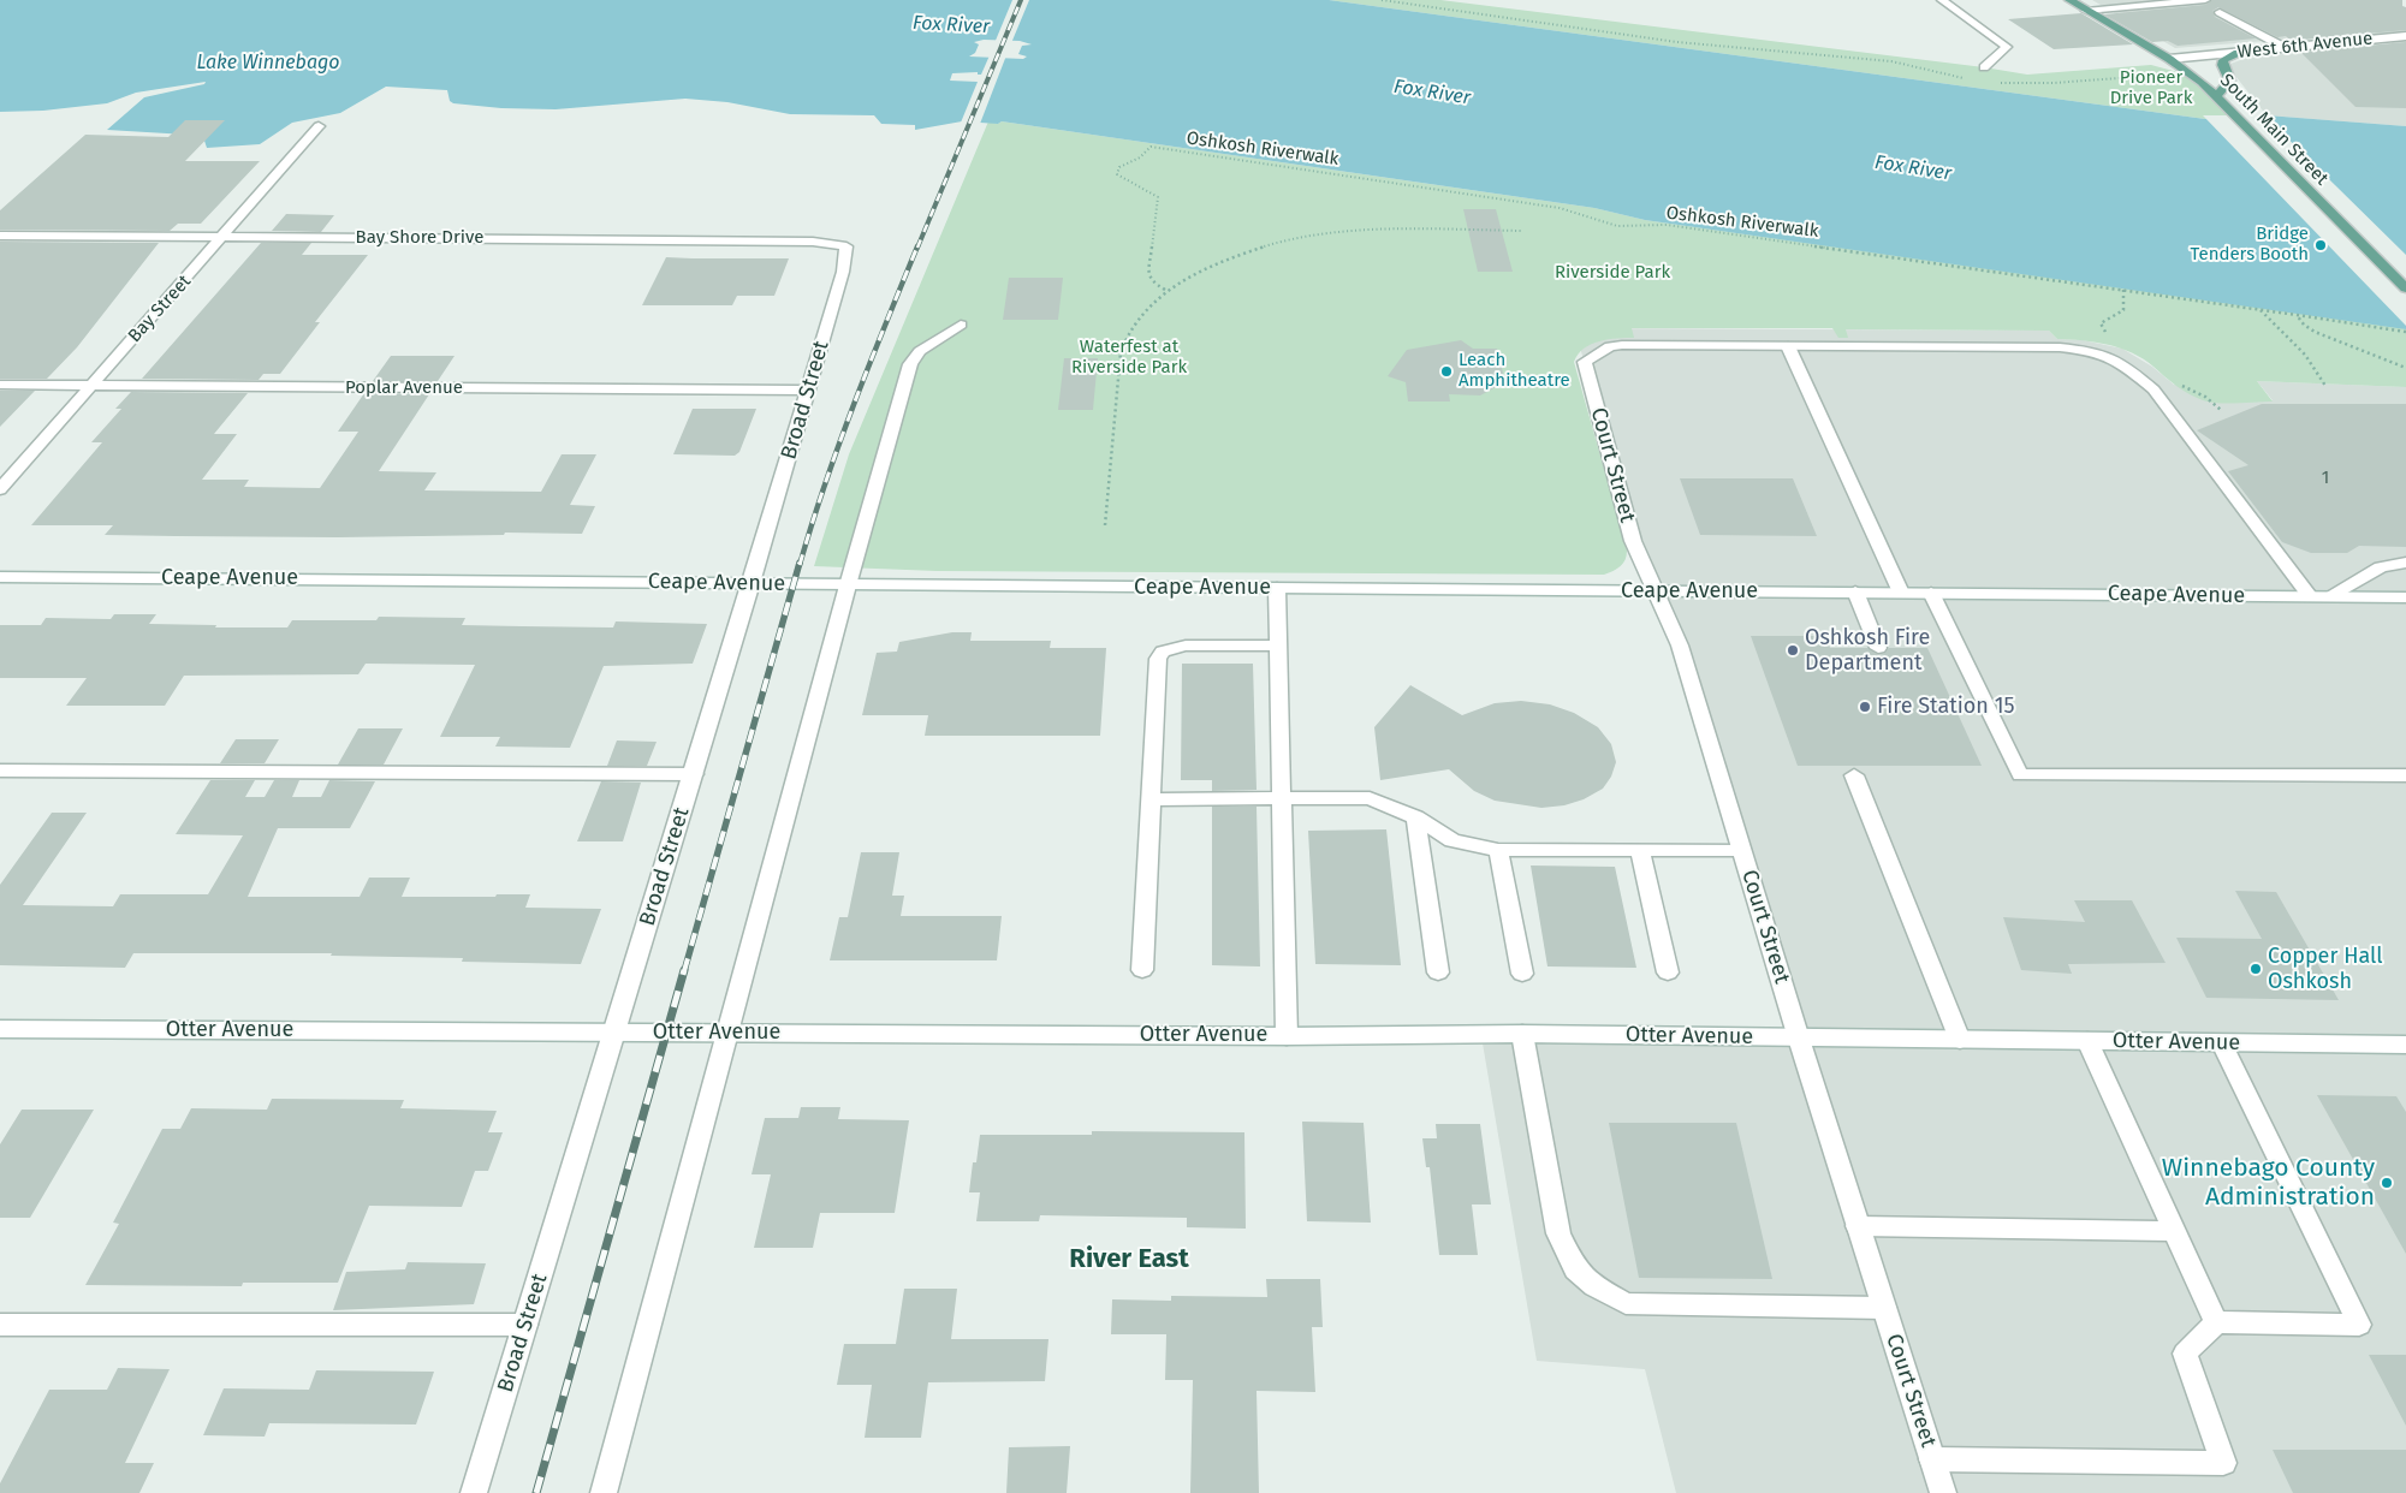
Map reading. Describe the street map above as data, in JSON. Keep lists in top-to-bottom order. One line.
{"streets":{"main road":["South Main Street"],"street":["West 6th Avenue","Bay Shore Drive","Bay Street","Poplar Avenue","Broad Street","Court Street","Ceape Avenue","Otter Avenue"],"path":["Oshkosh Riverwalk"]},"crossings":[["West 6th Avenue","South Main Street"],["Bay Shore Drive","Bay Street"],["Bay Shore Drive","Broad Street"],["Bay Street","Poplar Avenue"],["Poplar Avenue","Broad Street"],["Broad Street","Ceape Avenue"],["Broad Street","Otter Avenue"],["Court Street","Ceape Avenue"],["Court Street","Otter Avenue"]],"districts":["River East"],"water":["Fox River","Lake Winnebago"],"parks":["Pioneer Drive Park","Riverside Park","Waterfest at Riverside Park"],"places":["Bridge Tenders Booth","Leach Amphitheatre","Oshkosh Fire Department","Fire Station 15","Copper Hall Oshkosh","Winnebago County Administration"],"house_numbers":["1"]}
